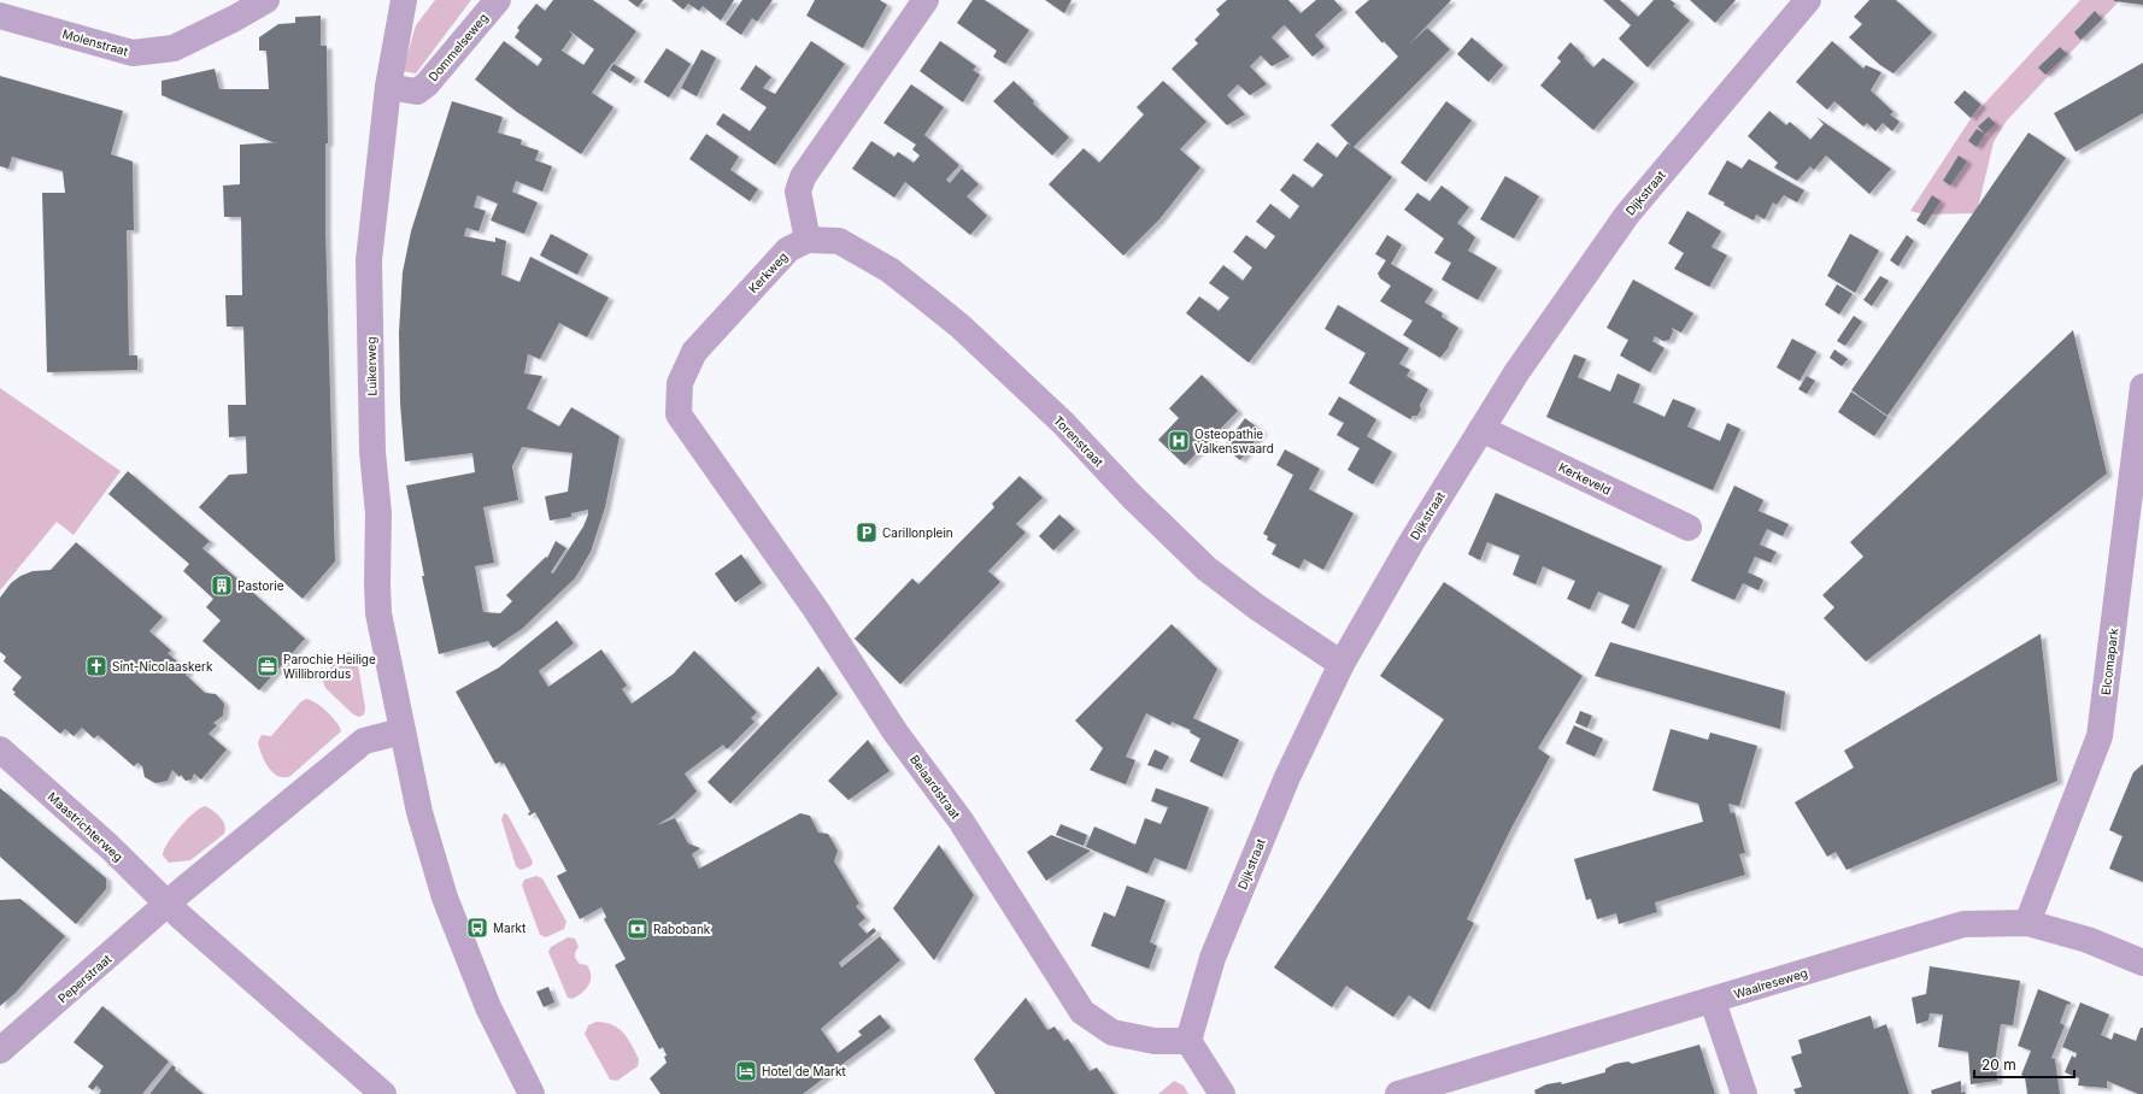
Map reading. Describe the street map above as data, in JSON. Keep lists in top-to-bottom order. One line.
{"streets":{"street":["Molenstraat","Dommelseweg","Dijkstraat","Kerkweg","Luikerweg","Torenstraat","Kerkeveld","Elcomapark","Beiaardstraat","Maastrichterweg","Peperstraat","Waalreseweg"]},"crossings":[["Dommelseweg","Luikerweg"],["Dijkstraat","Torenstraat"],["Dijkstraat","Kerkeveld"],["Dijkstraat","Beiaardstraat"],["Kerkweg","Torenstraat"],["Kerkweg","Beiaardstraat"],["Elcomapark","Waalreseweg"],["Maastrichterweg","Peperstraat"]],"places":{"hospital":["Osteopathie Valkenswaard"],"parking":["Carillonplein"],"building":["Pastorie"],"church":["Sint-Nicolaaskerk"],"office":["Parochie Heilige Willibrordus"],"bus stop":["Markt"],"bank":["Rabobank"],"hotel":["Hotel de Markt"]},"scale_bar":"20 m"}
